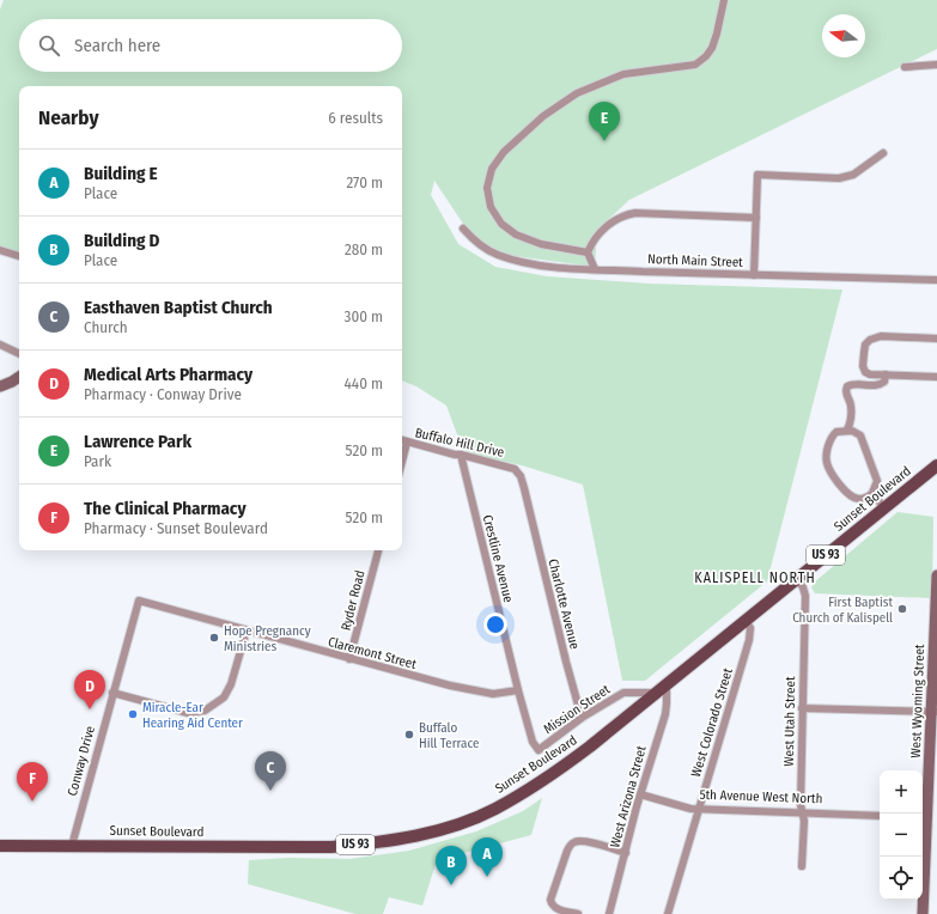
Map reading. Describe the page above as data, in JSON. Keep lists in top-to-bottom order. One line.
{"streets":{"main road":["Sunset Boulevard","US 93"],"street":["North Main Street","Buffalo Hill Drive","Crestline Avenue","Ryder Road","Charlotte Avenue","Claremont Street","West Wyoming Street","Mission Street","West Utah Street","West Colorado Street","Conway Drive","West Arizona Street","5th Avenue West North"]},"crossings":[["Buffalo Hill Drive","Crestline Avenue"],["Buffalo Hill Drive","Charlotte Avenue"],["Sunset Boulevard","Mission Street"],["Sunset Boulevard","West Utah Street"],["Sunset Boulevard","West Colorado Street"],["Sunset Boulevard","Conway Drive"],["Sunset Boulevard","West Arizona Street"],["Crestline Avenue","Claremont Street"],["Crestline Avenue","Mission Street"],["Ryder Road","Claremont Street"],["Charlotte Avenue","Mission Street"],["Claremont Street","Conway Drive"],["Mission Street","West Arizona Street"],["West Utah Street","5th Avenue West North"],["West Colorado Street","5th Avenue West North"],["West Arizona Street","5th Avenue West North"]],"districts":["KALISPELL NORTH"],"places":["First Baptist Church of Kalispell","Hope Pregnancy Ministries","Miracle-Ear Hearing Aid Center","Buffalo Hill Terrace"],"north":"left","page":{"search":"Search here","heading":["Nearby","6 results"],"pins":["E","D","C","F","A","B"],"list":[{"mark":"A","name":"Building E","note":"Place","value":"270 m"},{"mark":"B","name":"Building D","note":"Place","value":"280 m"},{"mark":"C","name":"Easthaven Baptist Church","note":"Church","value":"300 m"},{"mark":"D","name":"Medical Arts Pharmacy","note":"Pharmacy · Conway Drive","value":"440 m"},{"mark":"E","name":"Lawrence Park","note":"Park","value":"520 m"},{"mark":"F","name":"The Clinical Pharmacy","note":"Pharmacy · Sunset Boulevard","value":"520 m"}],"map_buttons":["+","−"]}}
